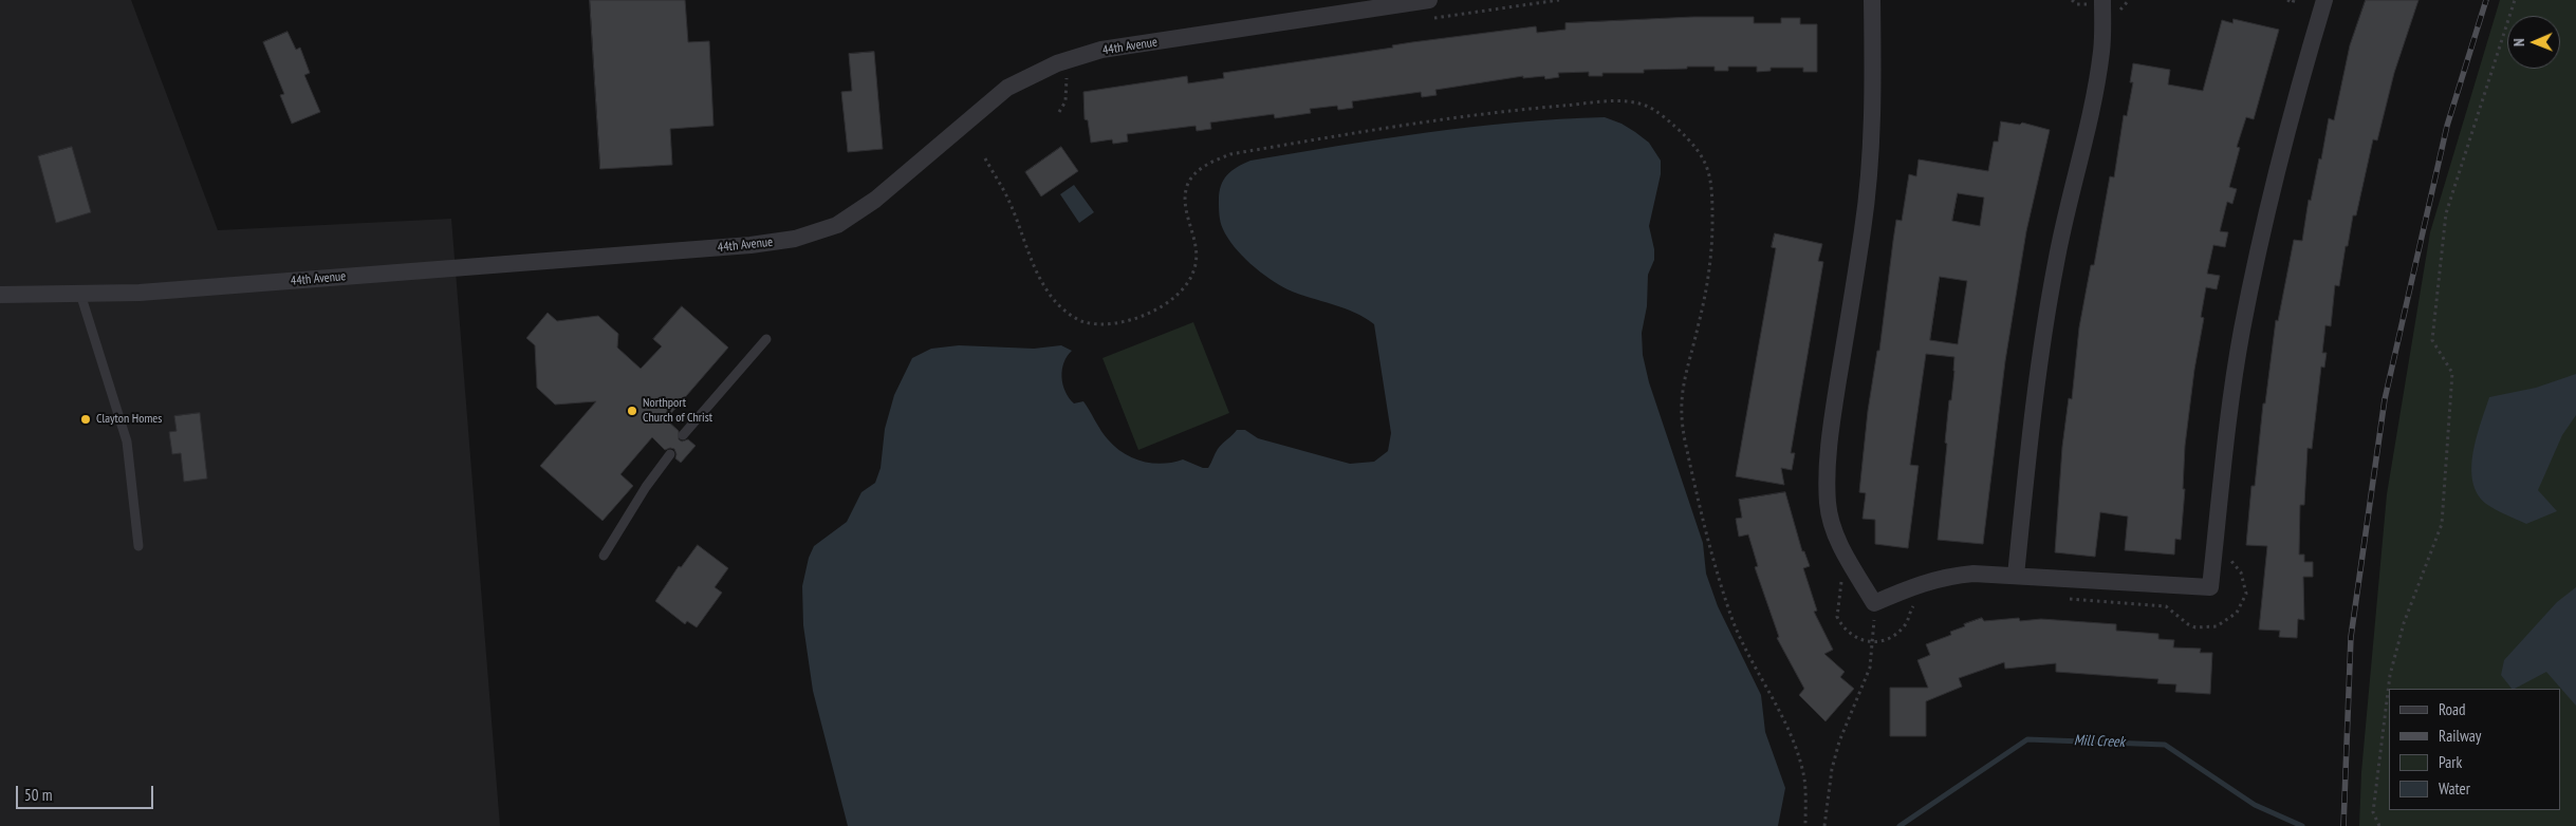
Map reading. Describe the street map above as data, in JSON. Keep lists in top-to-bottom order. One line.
{"streets":{"street":["44th Avenue"]},"water":["Mill Creek"],"places":["Northport Church of Christ","Clayton Homes"],"legend":["Road","Railway","Park","Water"],"scale_bar":"50 m","north":"left"}
